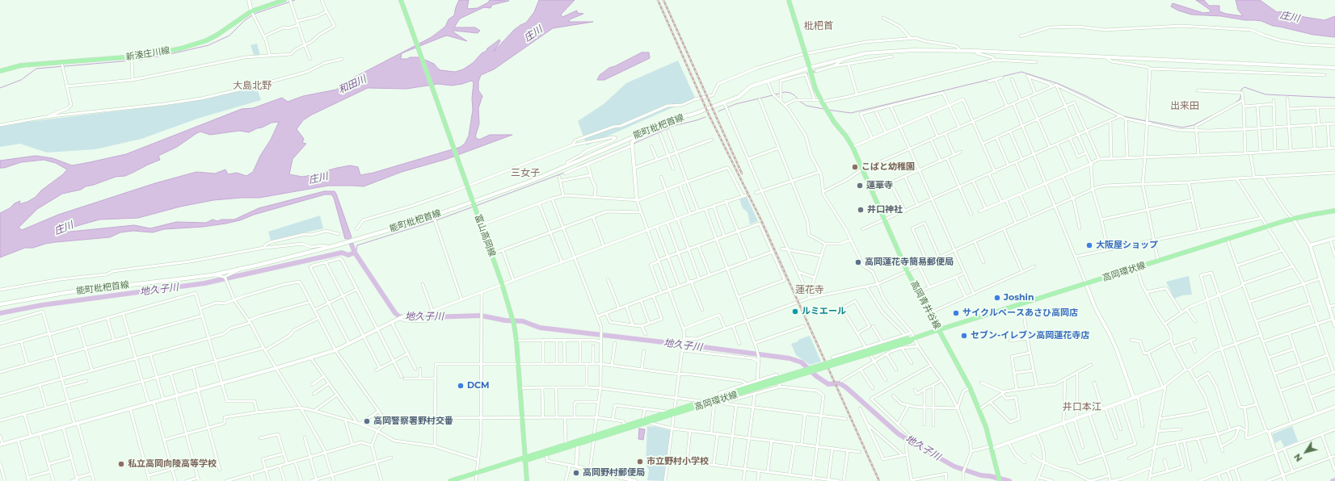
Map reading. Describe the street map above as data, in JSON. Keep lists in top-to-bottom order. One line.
{"streets":{"main road":["新湊庄川線","能町枇杷首線","富山高岡線","高岡環状線","高岡青井谷線"]},"crossings":[["能町枇杷首線","富山高岡線"],["能町枇杷首線","高岡青井谷線"],["富山高岡線","高岡環状線"],["高岡環状線","高岡青井谷線"]],"districts":["枇杷首","大島北野","出来田","三女子","蓮花寺","井口本江"],"water":["庄川","和田川","地久子川"],"places":["こばと幼稚園","蓮華寺","井口神社","大阪屋ショップ","高岡蓮花寺簡易郵便局","Joshin","ルミエール","サイクルベースあさひ高岡店","セブン-イレブン高岡蓮花寺店","DCM","高岡警察署野村交番","市立野村小学校","私立高岡向陵高等学校","高岡野村郵便局"],"north":"bottom left"}
